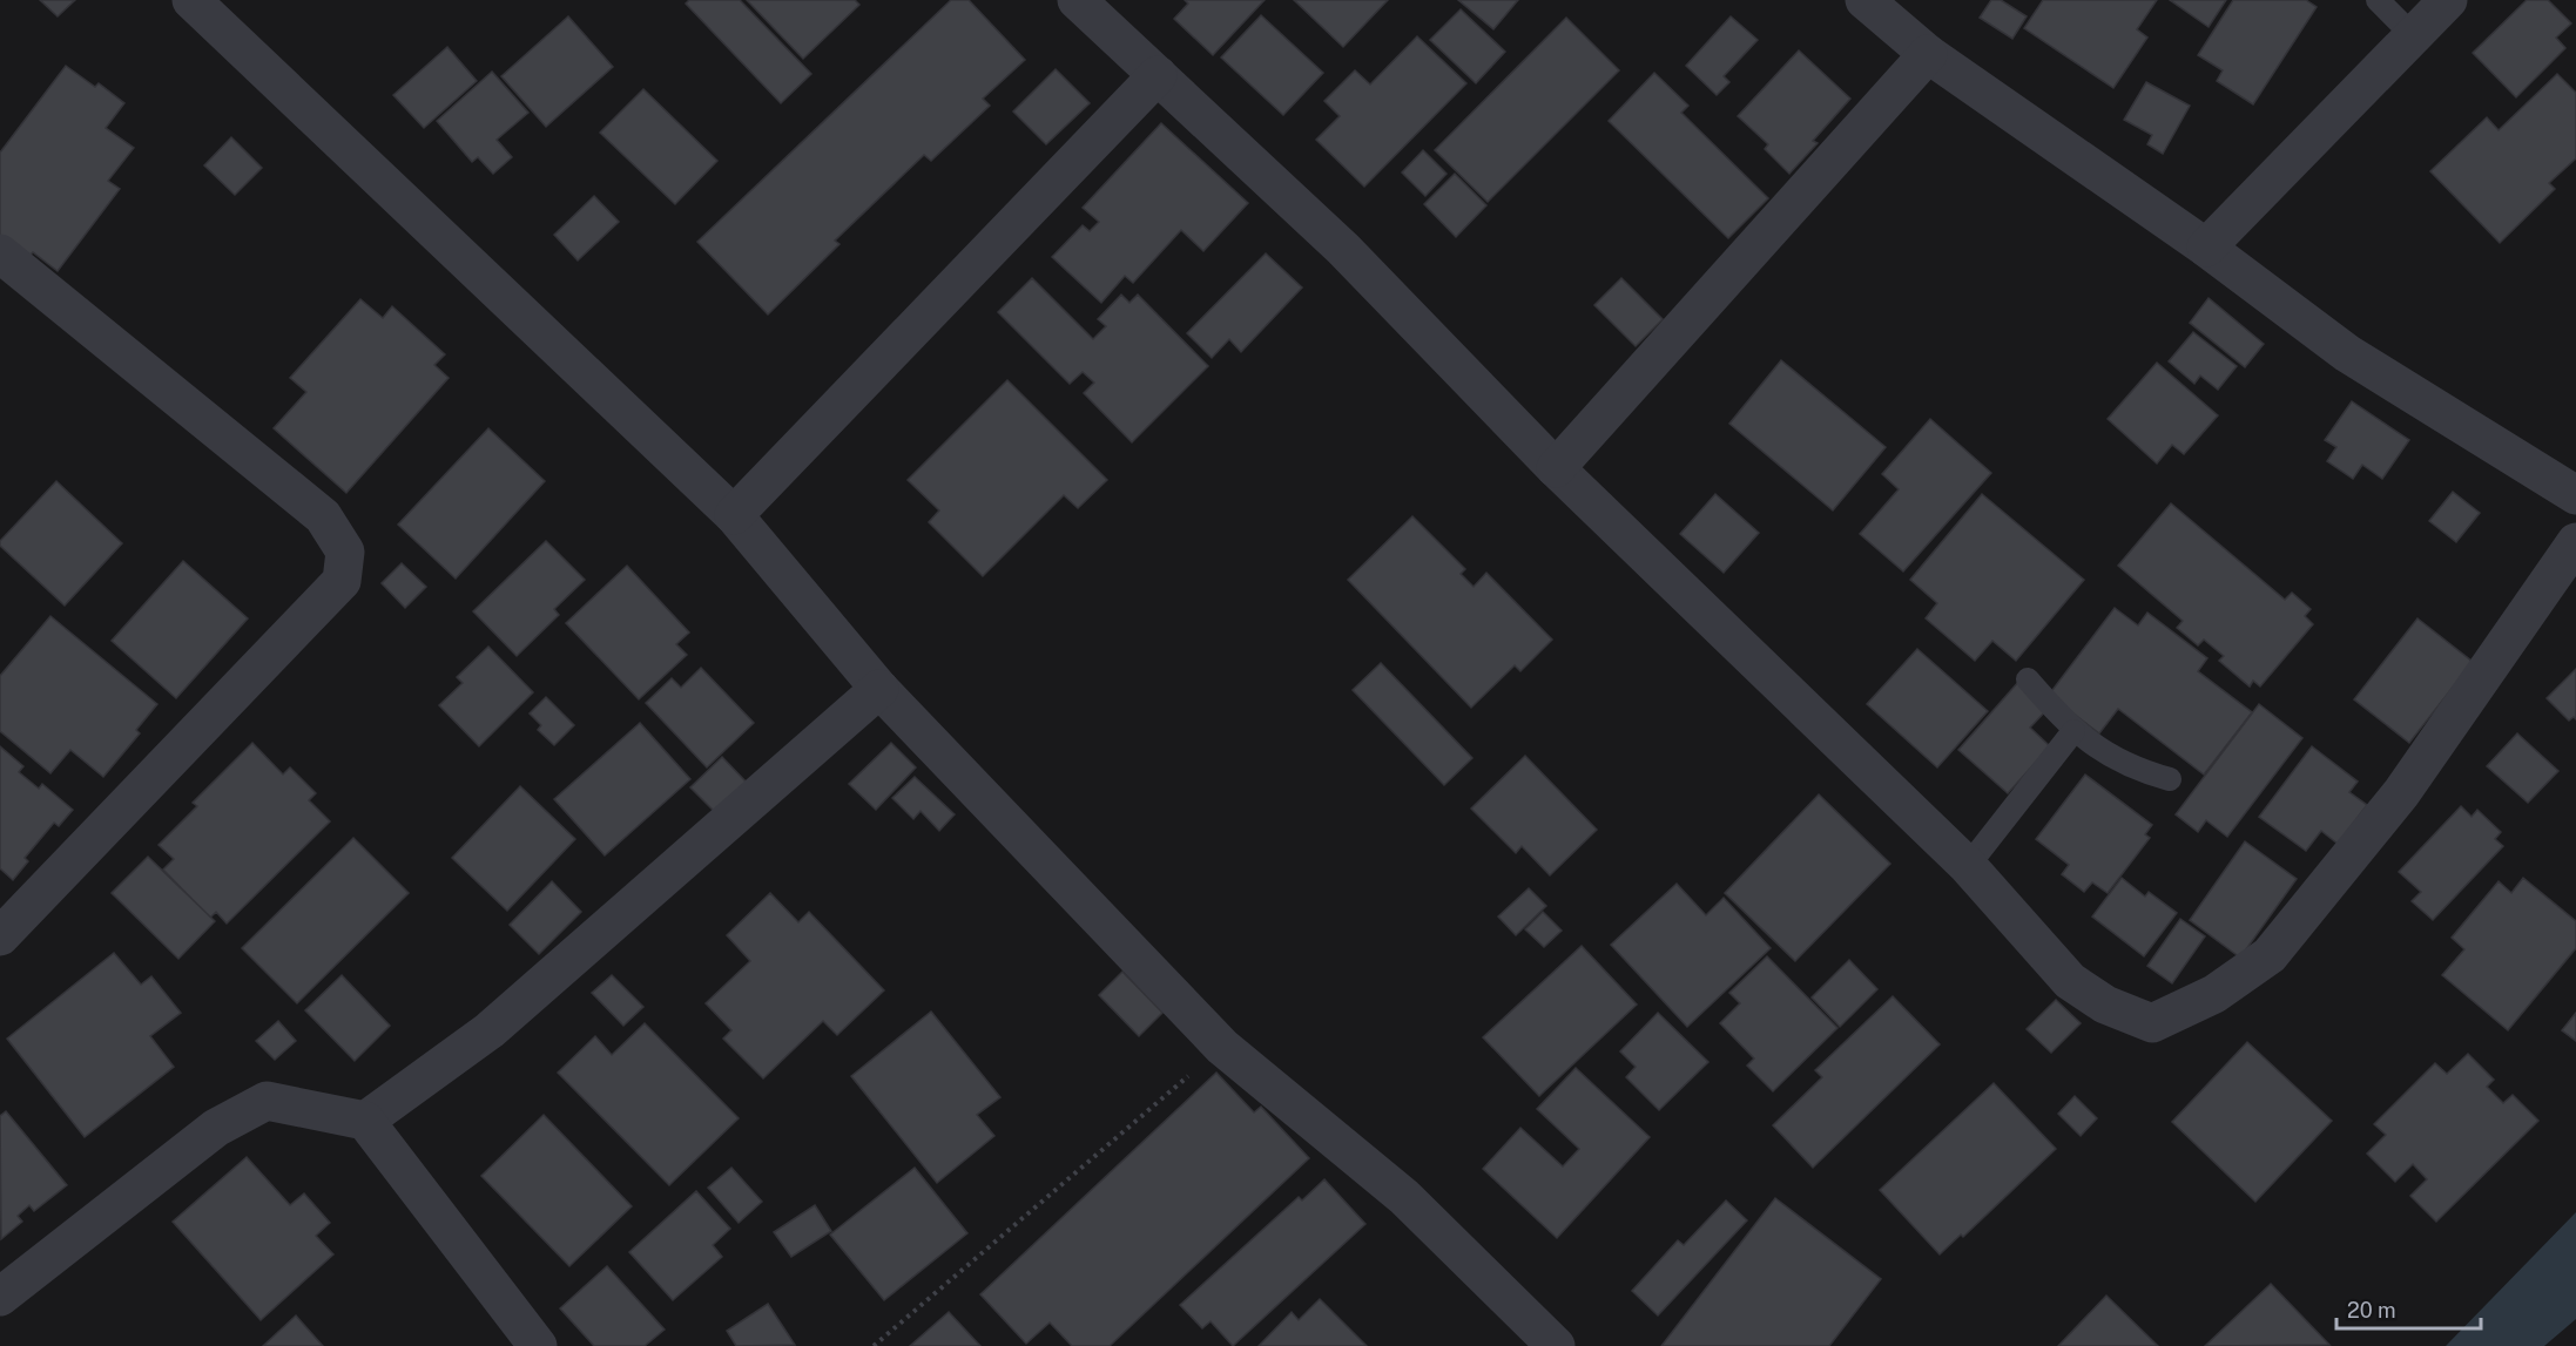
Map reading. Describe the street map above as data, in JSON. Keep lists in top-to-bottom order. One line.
{"scale_bar":"20 m"}
